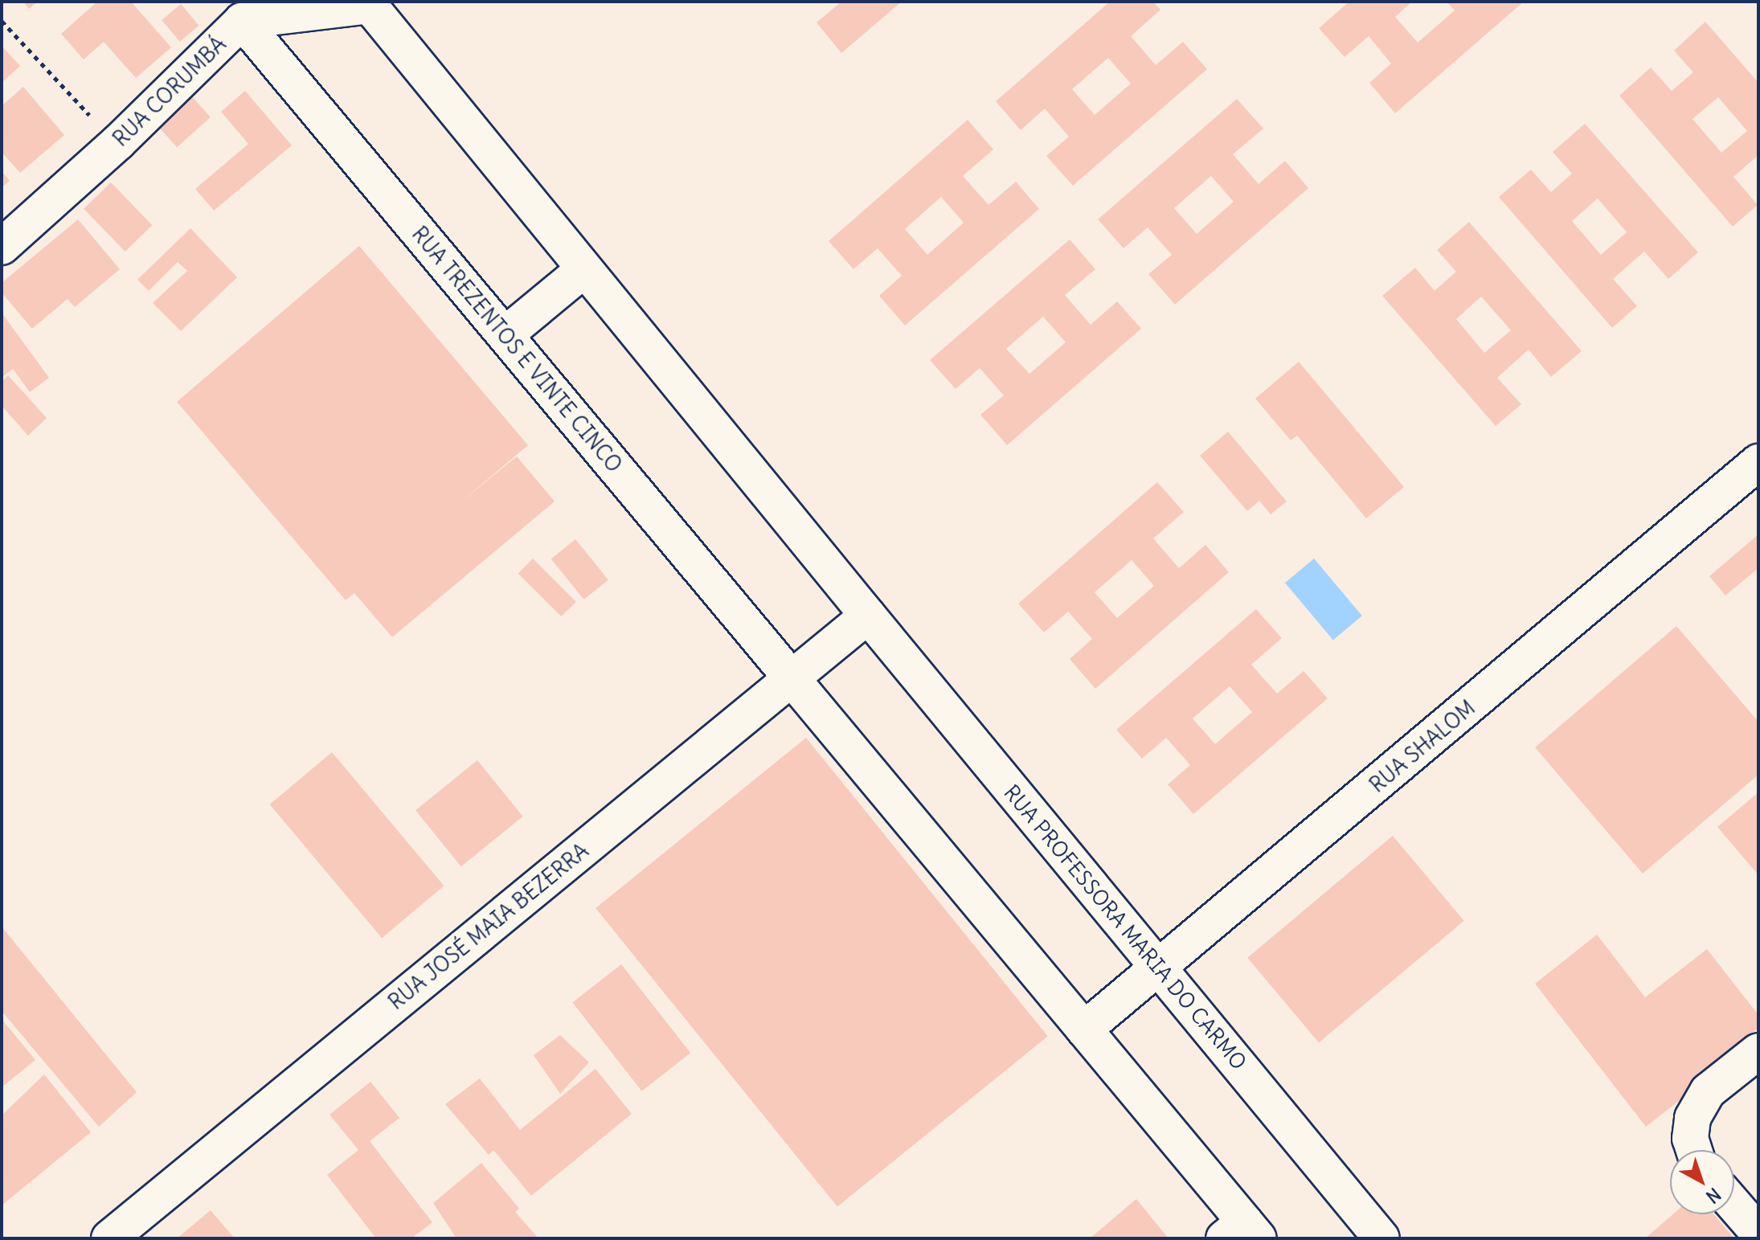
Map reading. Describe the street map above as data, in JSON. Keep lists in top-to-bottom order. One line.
{"streets":{"street":["RUA CORUMBÁ","RUA TREZENTOS E VINTE CINCO","RUA SHALOM","RUA JOSÉ MAIA BEZERRA","RUA PROFESSORA MARIA DO CARMO"]},"crossings":[["RUA CORUMBÁ","RUA TREZENTOS E VINTE CINCO"],["RUA TREZENTOS E VINTE CINCO","RUA JOSÉ MAIA BEZERRA"],["RUA SHALOM","RUA PROFESSORA MARIA DO CARMO"],["RUA JOSÉ MAIA BEZERRA","RUA PROFESSORA MARIA DO CARMO"]],"north":"bottom right"}
